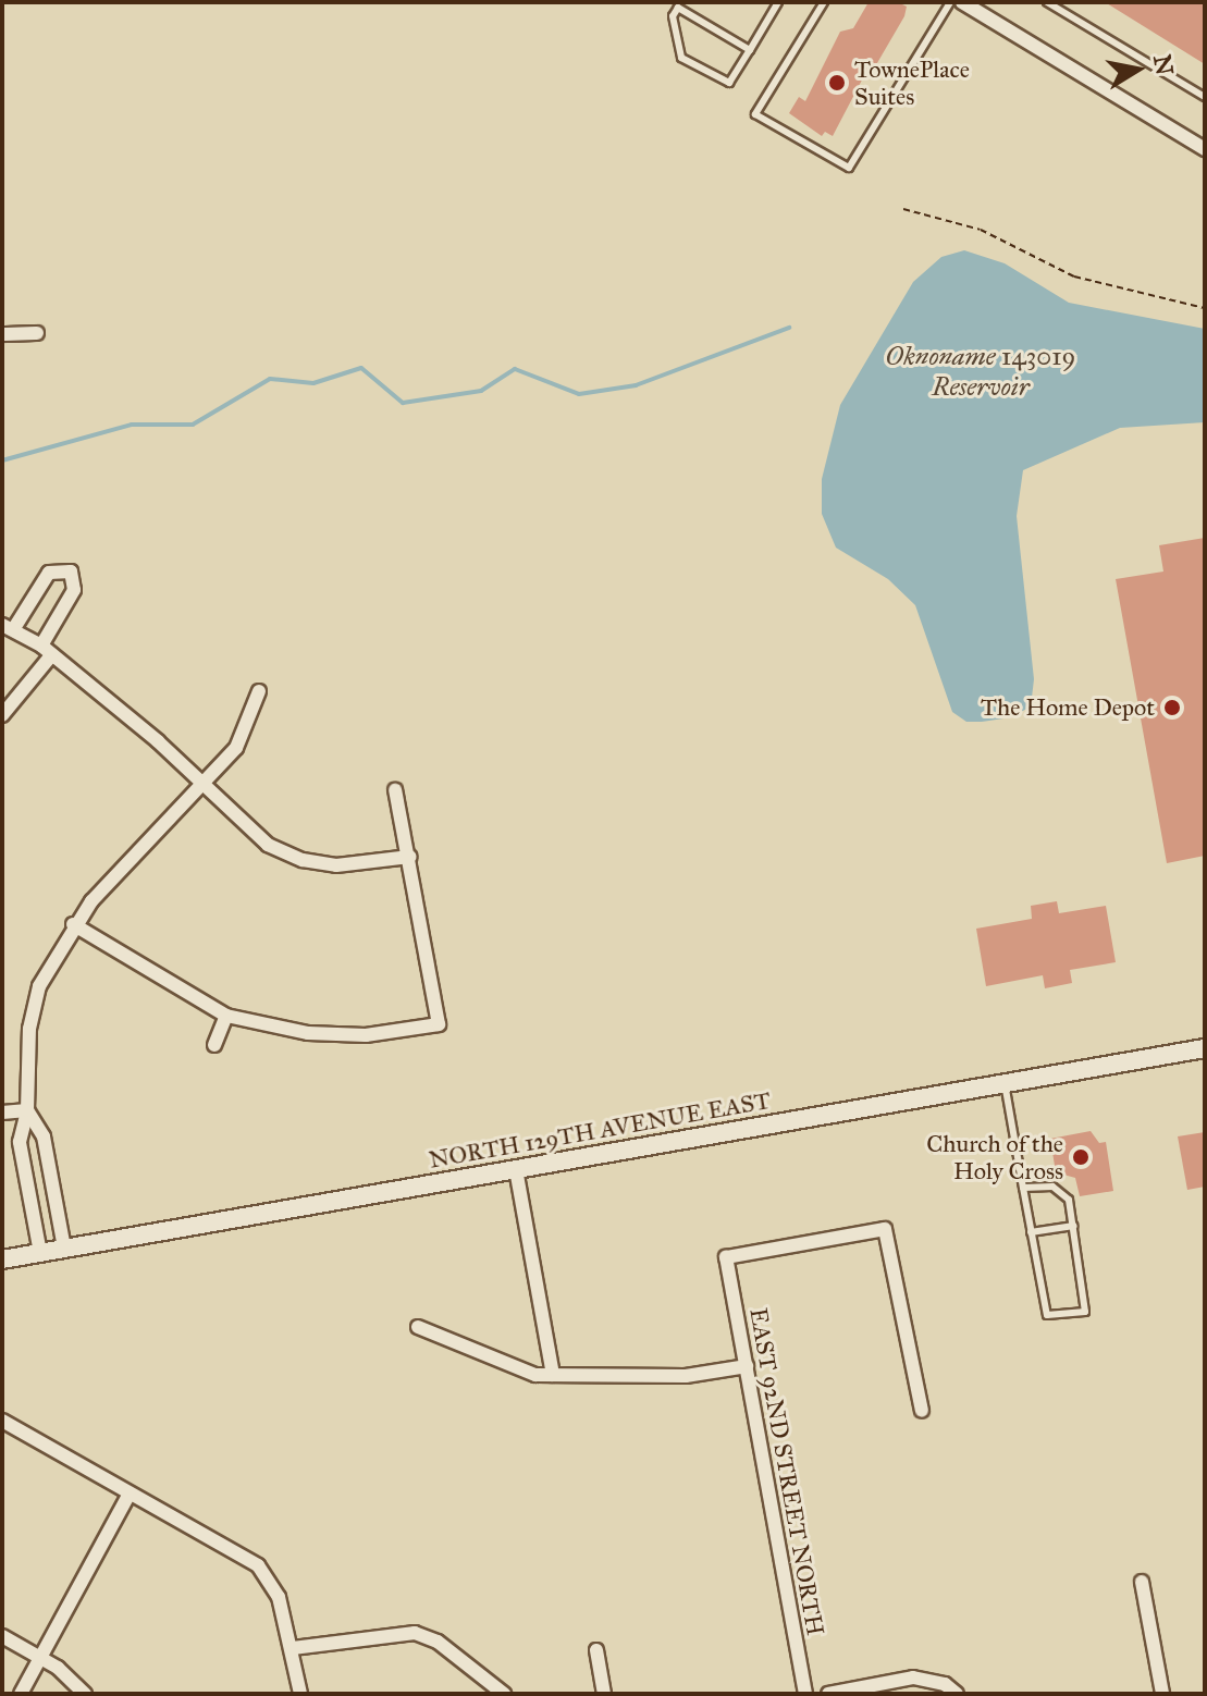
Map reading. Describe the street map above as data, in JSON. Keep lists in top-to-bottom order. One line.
{"streets":{"main road":["NORTH 129TH AVENUE EAST"],"street":["EAST 92ND STREET NORTH"]},"water":["Oknoname 143019 Reservoir"],"places":["TownePlace Suites","The Home Depot","Church of the Holy Cross"],"north":"right"}
